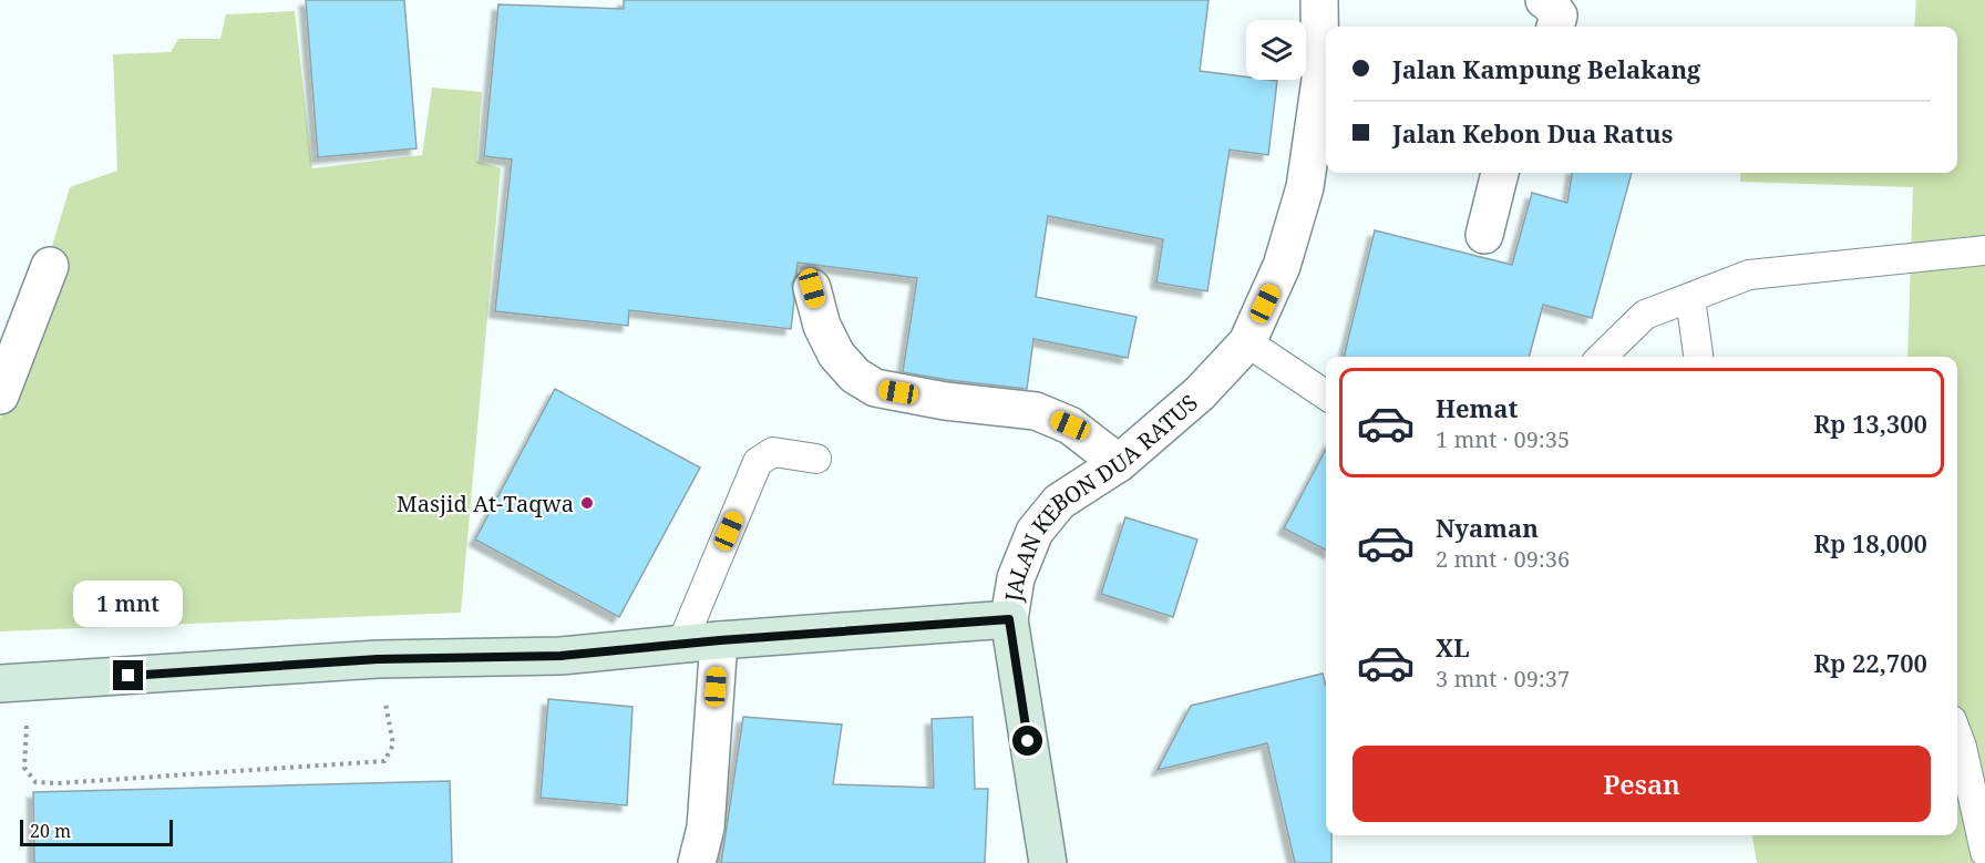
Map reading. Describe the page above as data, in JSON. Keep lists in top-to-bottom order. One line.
{"streets":{"street":["JALAN KEBON DUA RATUS"]},"places":["Masjid At-Taqwa"],"scale_bar":"20 m","page":{"banner":["Jalan Kampung Belakang","Jalan Kebon Dua Ratus"],"list":[{"name":"Hemat","note":"1 mnt · 09:35","value":"Rp 13,300"},{"name":"Nyaman","note":"2 mnt · 09:36","value":"Rp 18,000"},{"name":"XL","note":"3 mnt · 09:37","value":"Rp 22,700"}],"bubble":"1 mnt","buttons":"Pesan","scale":"20 m"}}
